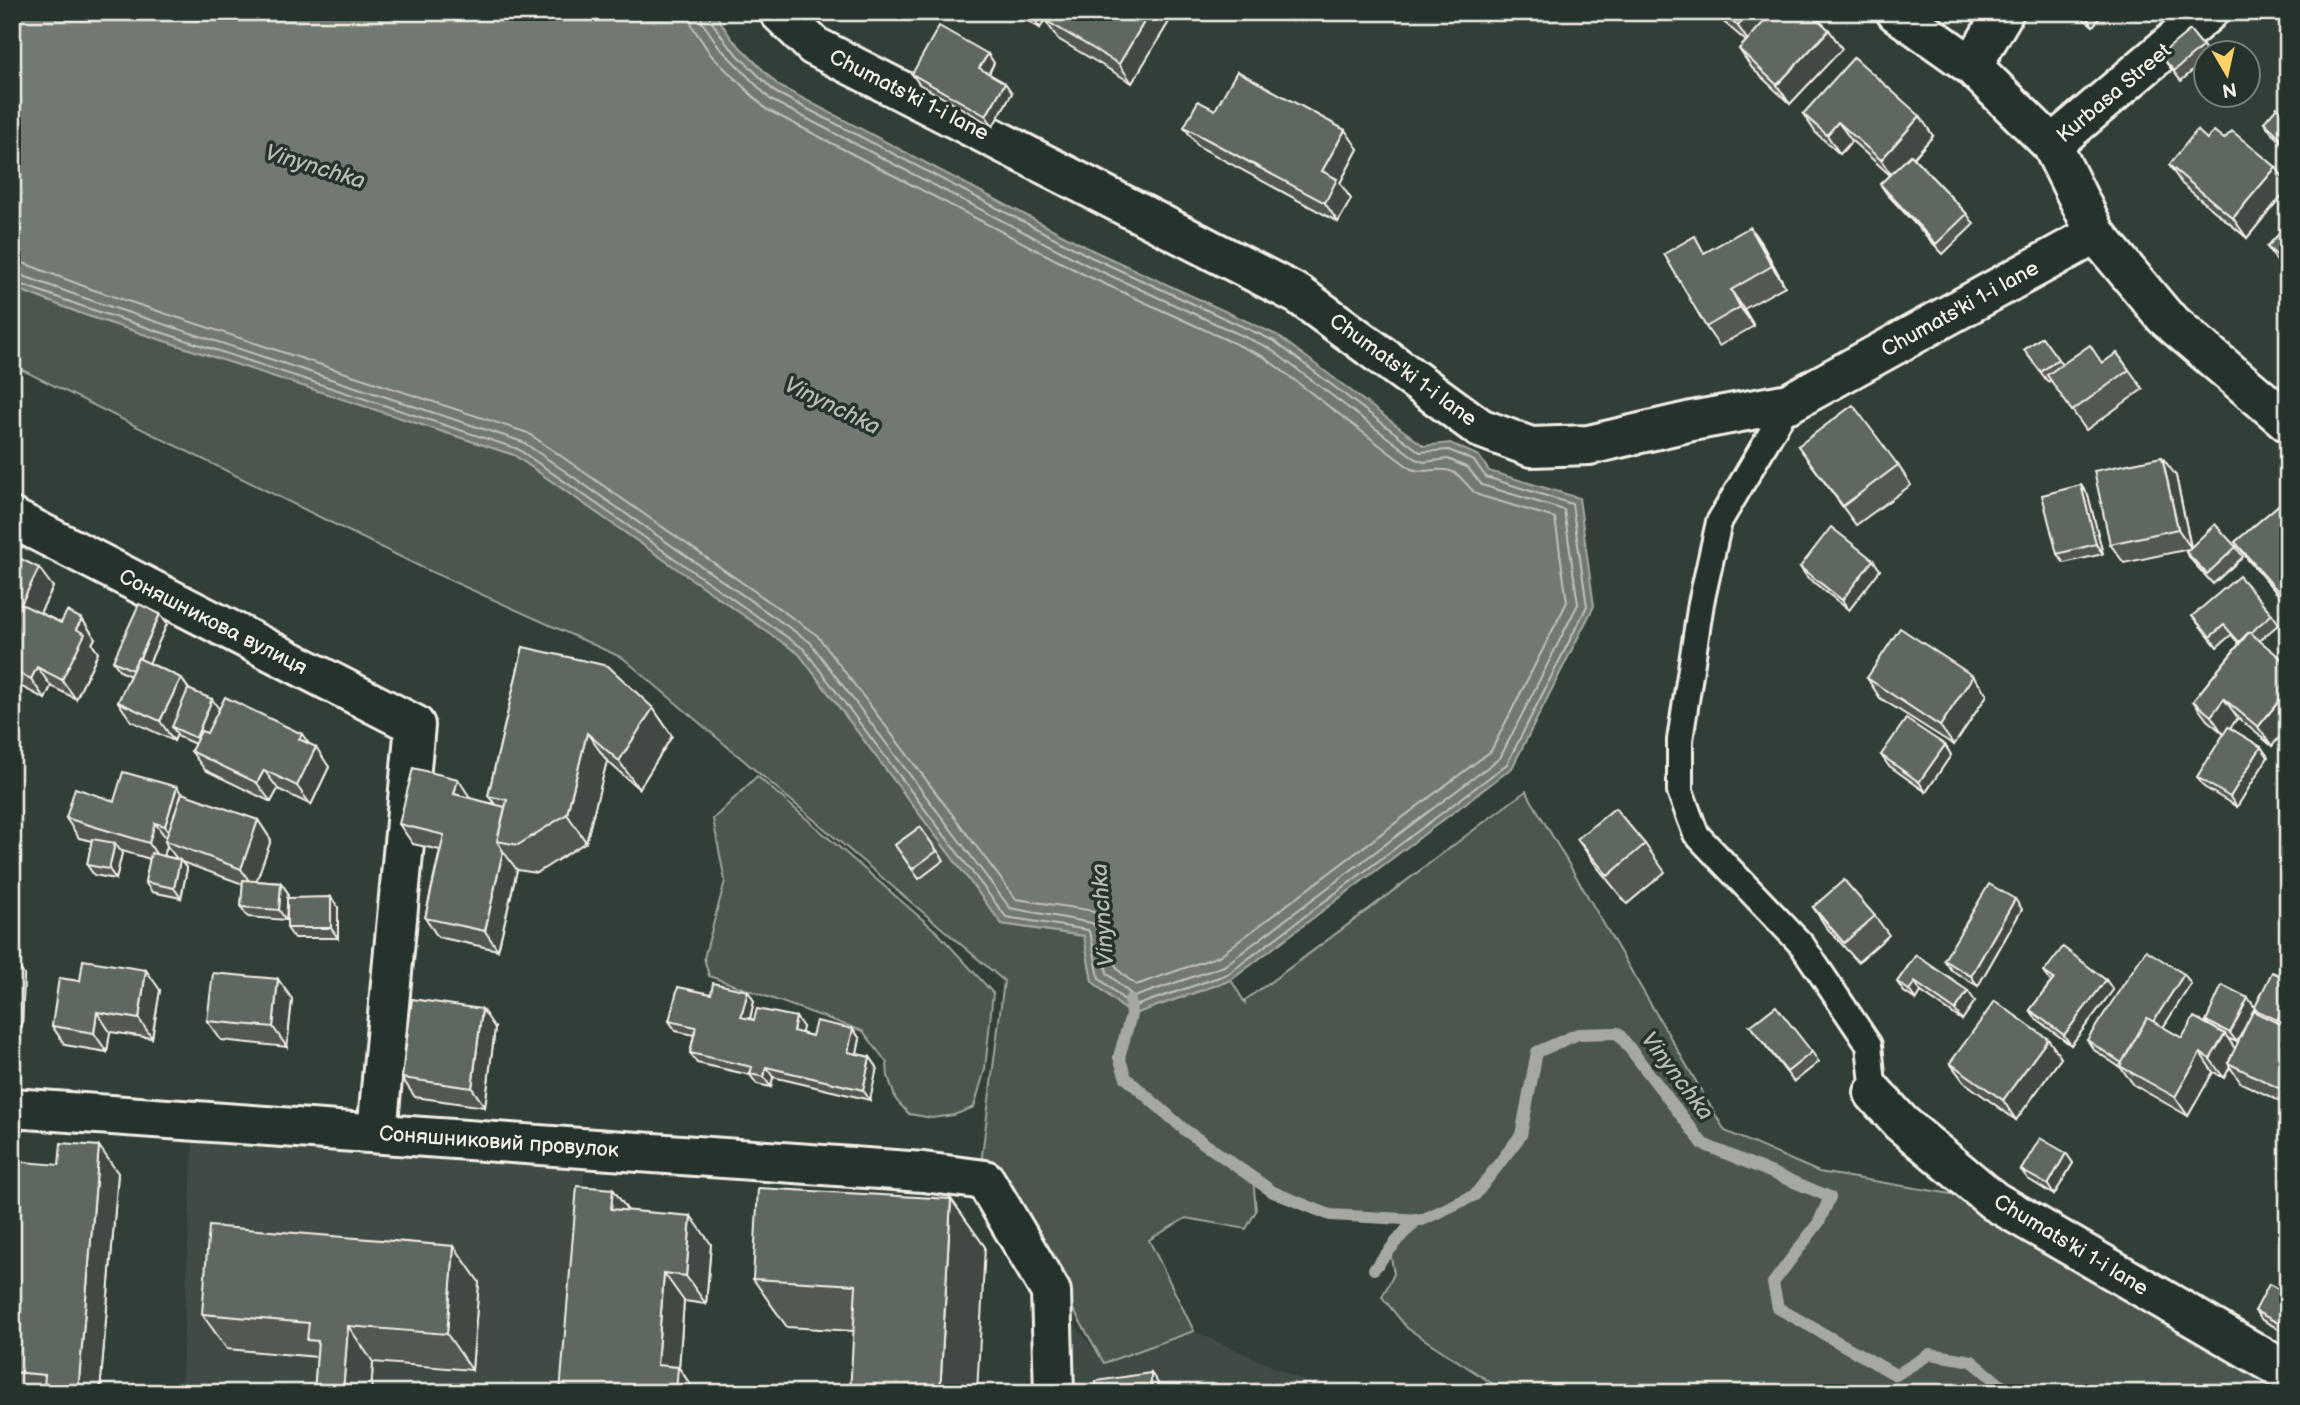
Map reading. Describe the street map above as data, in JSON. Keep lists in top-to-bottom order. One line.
{"streets":{"street":["Kurbasa Street","Chumats'ki 1-i lane","Соняшникова вулиця","Соняшниковий провулок"]},"crossings":[["Соняшникова вулиця","Соняшниковий провулок"]],"water":["Vinynchka"],"north":"bottom"}
